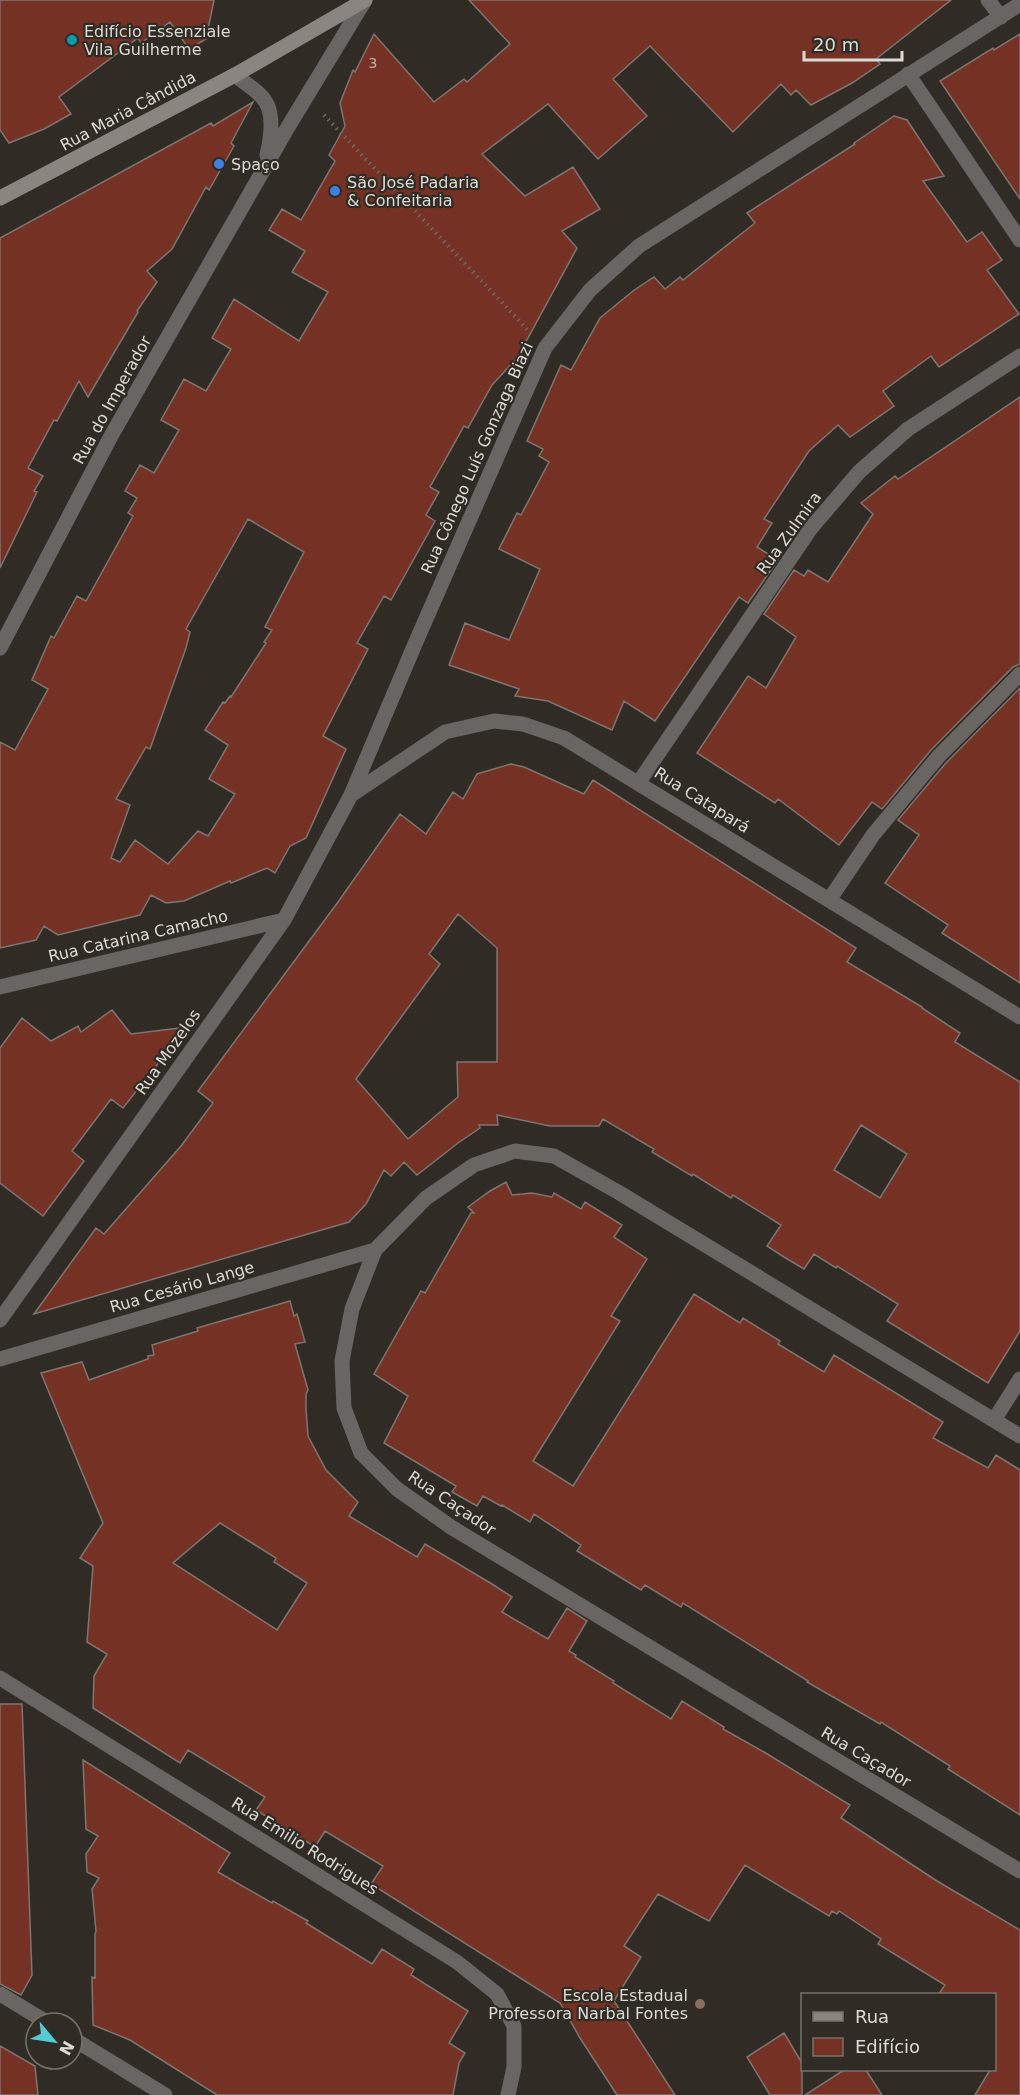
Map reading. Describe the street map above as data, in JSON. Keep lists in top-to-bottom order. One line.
{"streets":{"main road":["Rua Maria Cândida"],"street":["Rua do Imperador","Rua Cônego Luís Gonzaga Biazi","Rua Zulmira","Rua Catapará","Rua Catarina Camacho","Rua Mozelos","Rua Cesário Lange","Rua Caçador","Rua Emilio Rodrigues"]},"crossings":[["Rua Maria Cândida","Rua do Imperador"],["Rua Cônego Luís Gonzaga Biazi","Rua Catapará"],["Rua Cônego Luís Gonzaga Biazi","Rua Mozelos"],["Rua Zulmira","Rua Catapará"],["Rua Catapará","Rua Mozelos"],["Rua Catarina Camacho","Rua Mozelos"],["Rua Cesário Lange","Rua Caçador"]],"places":["Edifício Essenziale Vila Guilherme","Spaço","São José Padaria & Confeitaria","Escola Estadual Professora Narbal Fontes"],"house_numbers":["3"],"legend":["Rua","Edifício"],"scale_bar":"20 m","north":"bottom right"}
